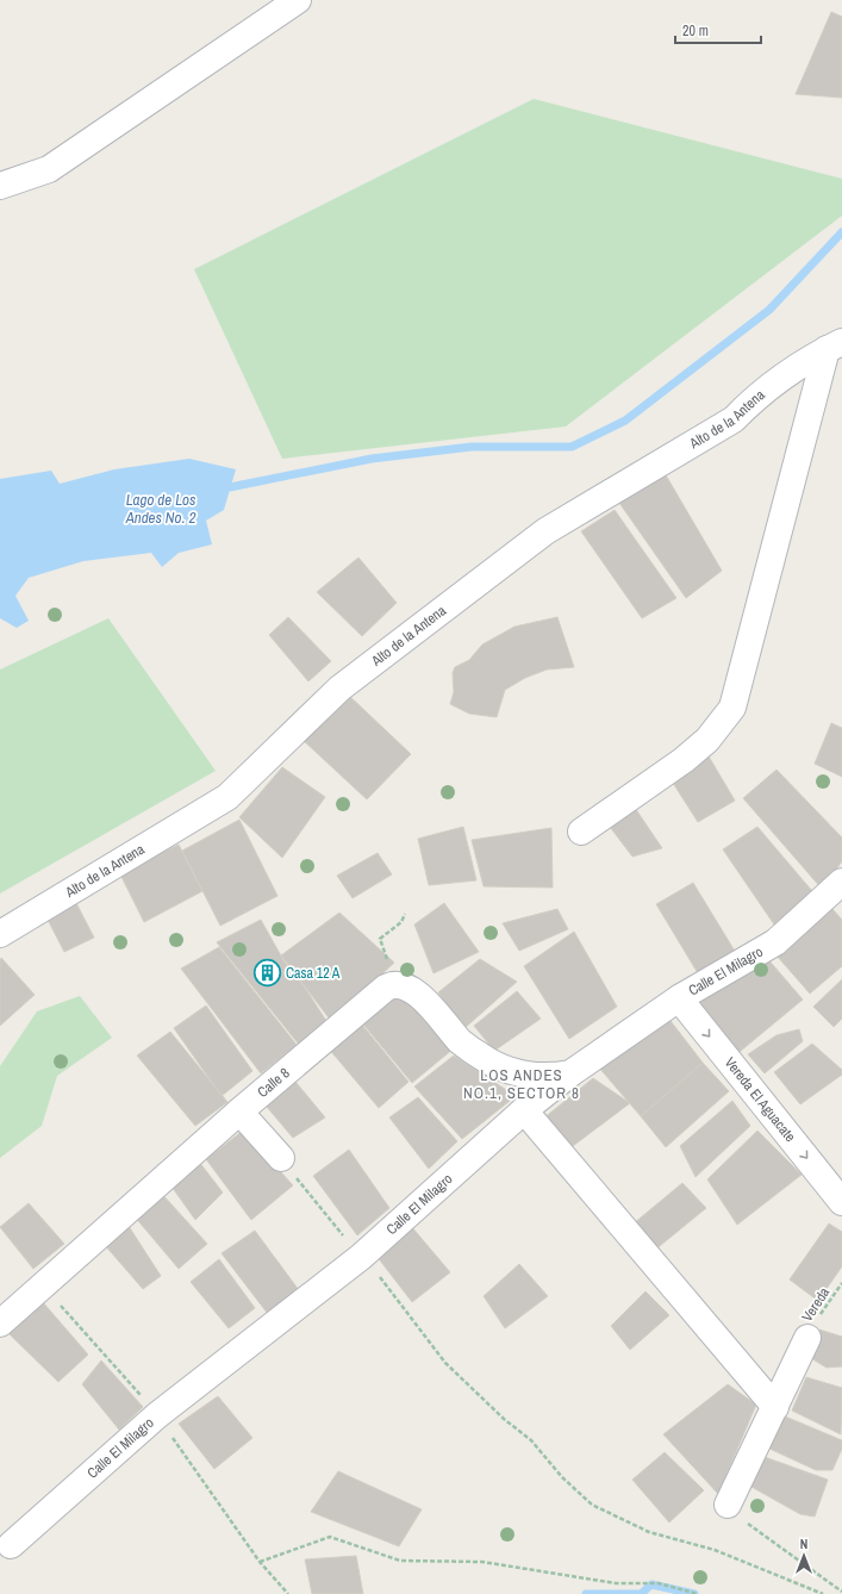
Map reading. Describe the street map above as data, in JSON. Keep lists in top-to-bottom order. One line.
{"streets":{"street":["Alto de la Antena","Calle El Milagro","Calle 8","Vereda El Aguacate"],"path":["Vereda"]},"crossings":[["Calle El Milagro","Vereda El Aguacate"]],"districts":["LOS ANDES NO.1, SECTOR 8"],"water":["Lago de Los Andes No. 2"],"places":{"building":["Casa 12 A"]},"scale_bar":"20 m","north":"top"}
